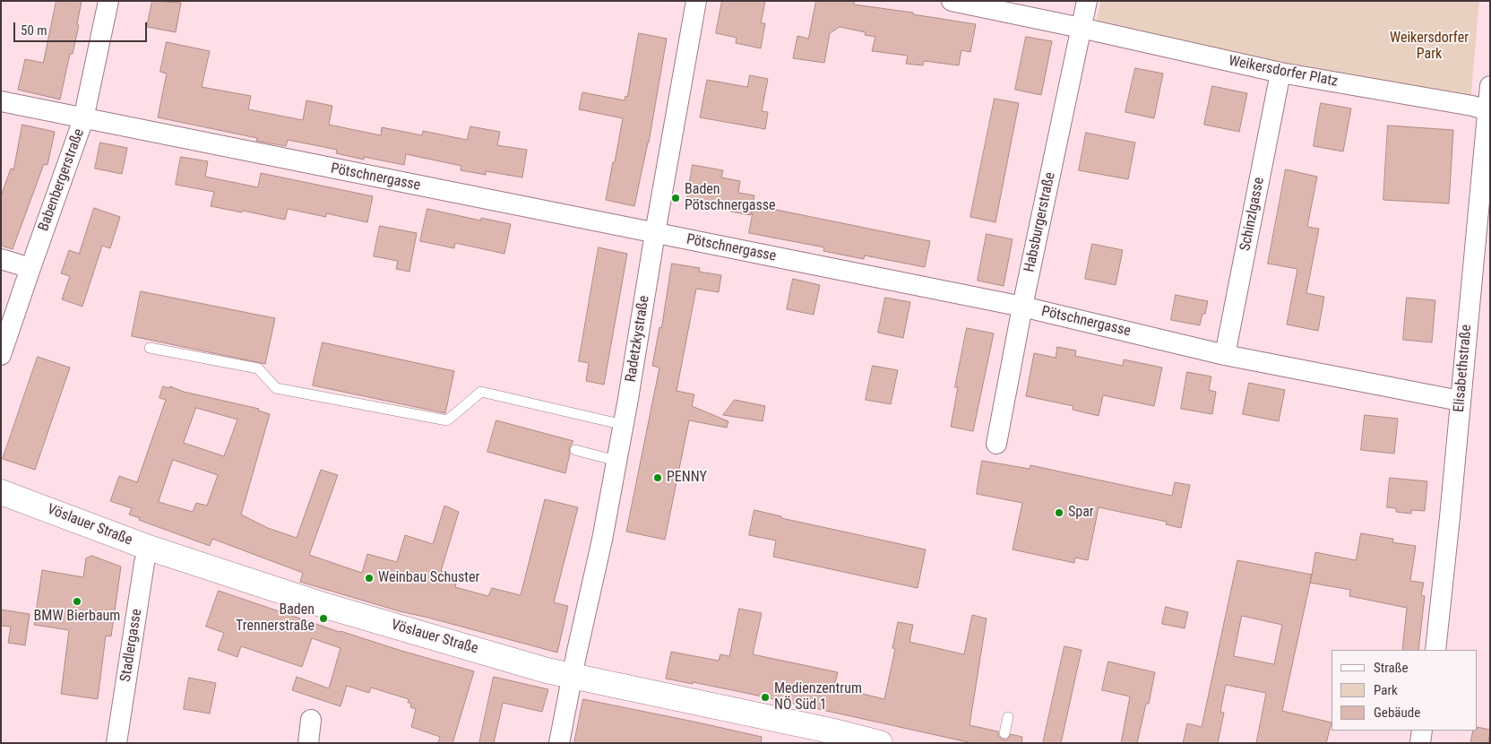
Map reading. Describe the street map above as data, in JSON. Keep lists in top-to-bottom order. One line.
{"streets":{"street":["Weikersdorfer Platz","Pötschnergasse","Babenbergerstraße","Schinzlgasse","Habsburgerstraße","Radetzkystraße","Elisabethstraße","Vöslauer Straße","Stadlergasse"]},"crossings":[["Weikersdorfer Platz","Schinzlgasse"],["Weikersdorfer Platz","Habsburgerstraße"],["Weikersdorfer Platz","Elisabethstraße"],["Pötschnergasse","Babenbergerstraße"],["Pötschnergasse","Schinzlgasse"],["Pötschnergasse","Habsburgerstraße"],["Pötschnergasse","Radetzkystraße"],["Pötschnergasse","Elisabethstraße"],["Radetzkystraße","Vöslauer Straße"],["Vöslauer Straße","Stadlergasse"]],"parks":["Weikersdorfer Park"],"places":["Baden Pötschnergasse","PENNY","Spar","Weinbau Schuster","BMW Bierbaum","Baden Trennerstraße","Medienzentrum NÖ Süd 1"],"legend":["Straße","Park","Gebäude"],"scale_bar":"50 m"}
